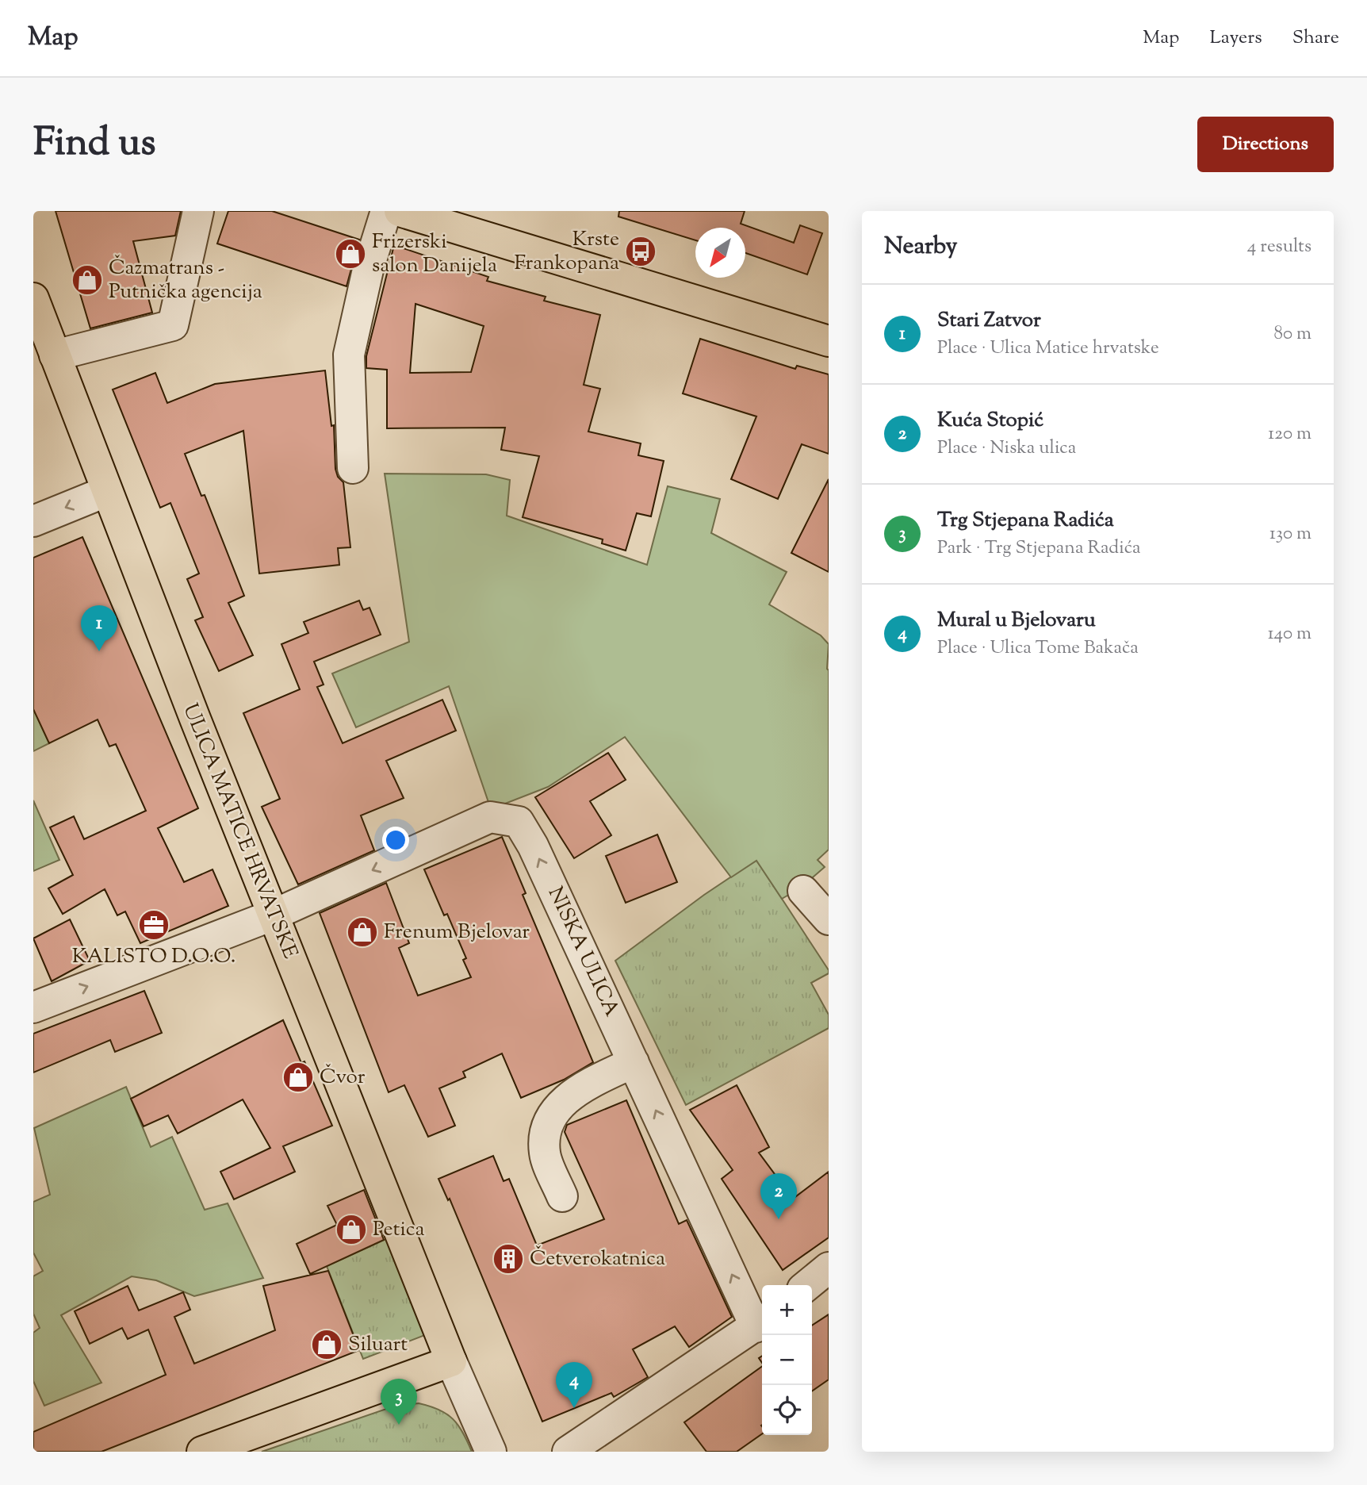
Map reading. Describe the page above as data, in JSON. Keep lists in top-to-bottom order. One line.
{"streets":{"main road":["ULICA MATICE HRVATSKE"],"street":["NISKA ULICA"]},"crossings":[["ULICA MATICE HRVATSKE","NISKA ULICA"]],"places":{"bus stop":["Krste Frankopana"],"shop":["Frizerski salon Danijela","Čazmatrans - Putnička agencija","Frenum Bjelovar","Čvor","Petica","Siluart"],"office":["KALISTO D.O.O."],"building":["Četverokatnica"]},"north":"bottom left","page":{"header":"Map","nav":["Map","Layers","Share"],"title":"Find us","buttons":"Directions","heading":["Nearby","4 results"],"list":[{"mark":"1","name":"Stari Zatvor","note":"Place · Ulica Matice hrvatske","value":"80 m"},{"mark":"2","name":"Kuća Stopić","note":"Place · Niska ulica","value":"120 m"},{"mark":"3","name":"Trg Stjepana Radića","note":"Park · Trg Stjepana Radića","value":"130 m"},{"mark":"4","name":"Mural u Bjelovaru","note":"Place · Ulica Tome Bakača","value":"140 m"}],"pins":["1","2","4","3"],"map_buttons":["+","−"]}}
